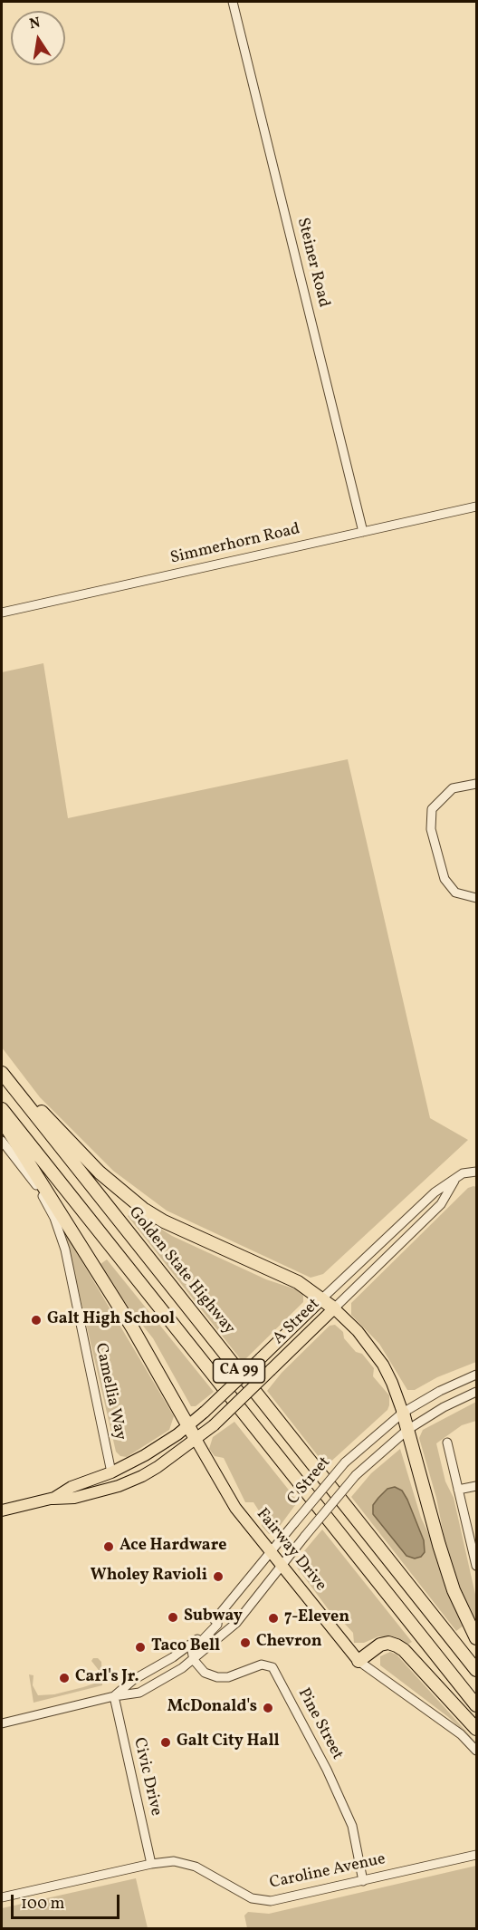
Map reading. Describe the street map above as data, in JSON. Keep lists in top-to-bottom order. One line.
{"streets":{"highway":["Golden State Highway","CA 99"],"main road":["A Street","Fairway Drive"],"street":["Steiner Road","Simmerhorn Road","Camellia Way","C Street","Pine Street","Civic Drive","Caroline Avenue"]},"crossings":[["Steiner Road","Simmerhorn Road"],["A Street","Camellia Way"],["A Street","Fairway Drive"],["C Street","Fairway Drive"],["C Street","Pine Street"],["C Street","Civic Drive"],["Pine Street","Caroline Avenue"],["Civic Drive","Caroline Avenue"]],"places":["Galt High School","Ace Hardware","Wholey Ravioli","Subway","7-Eleven","Chevron","Taco Bell","Carl's Jr.","McDonald's","Galt City Hall"],"scale_bar":"100 m","north":"top"}
